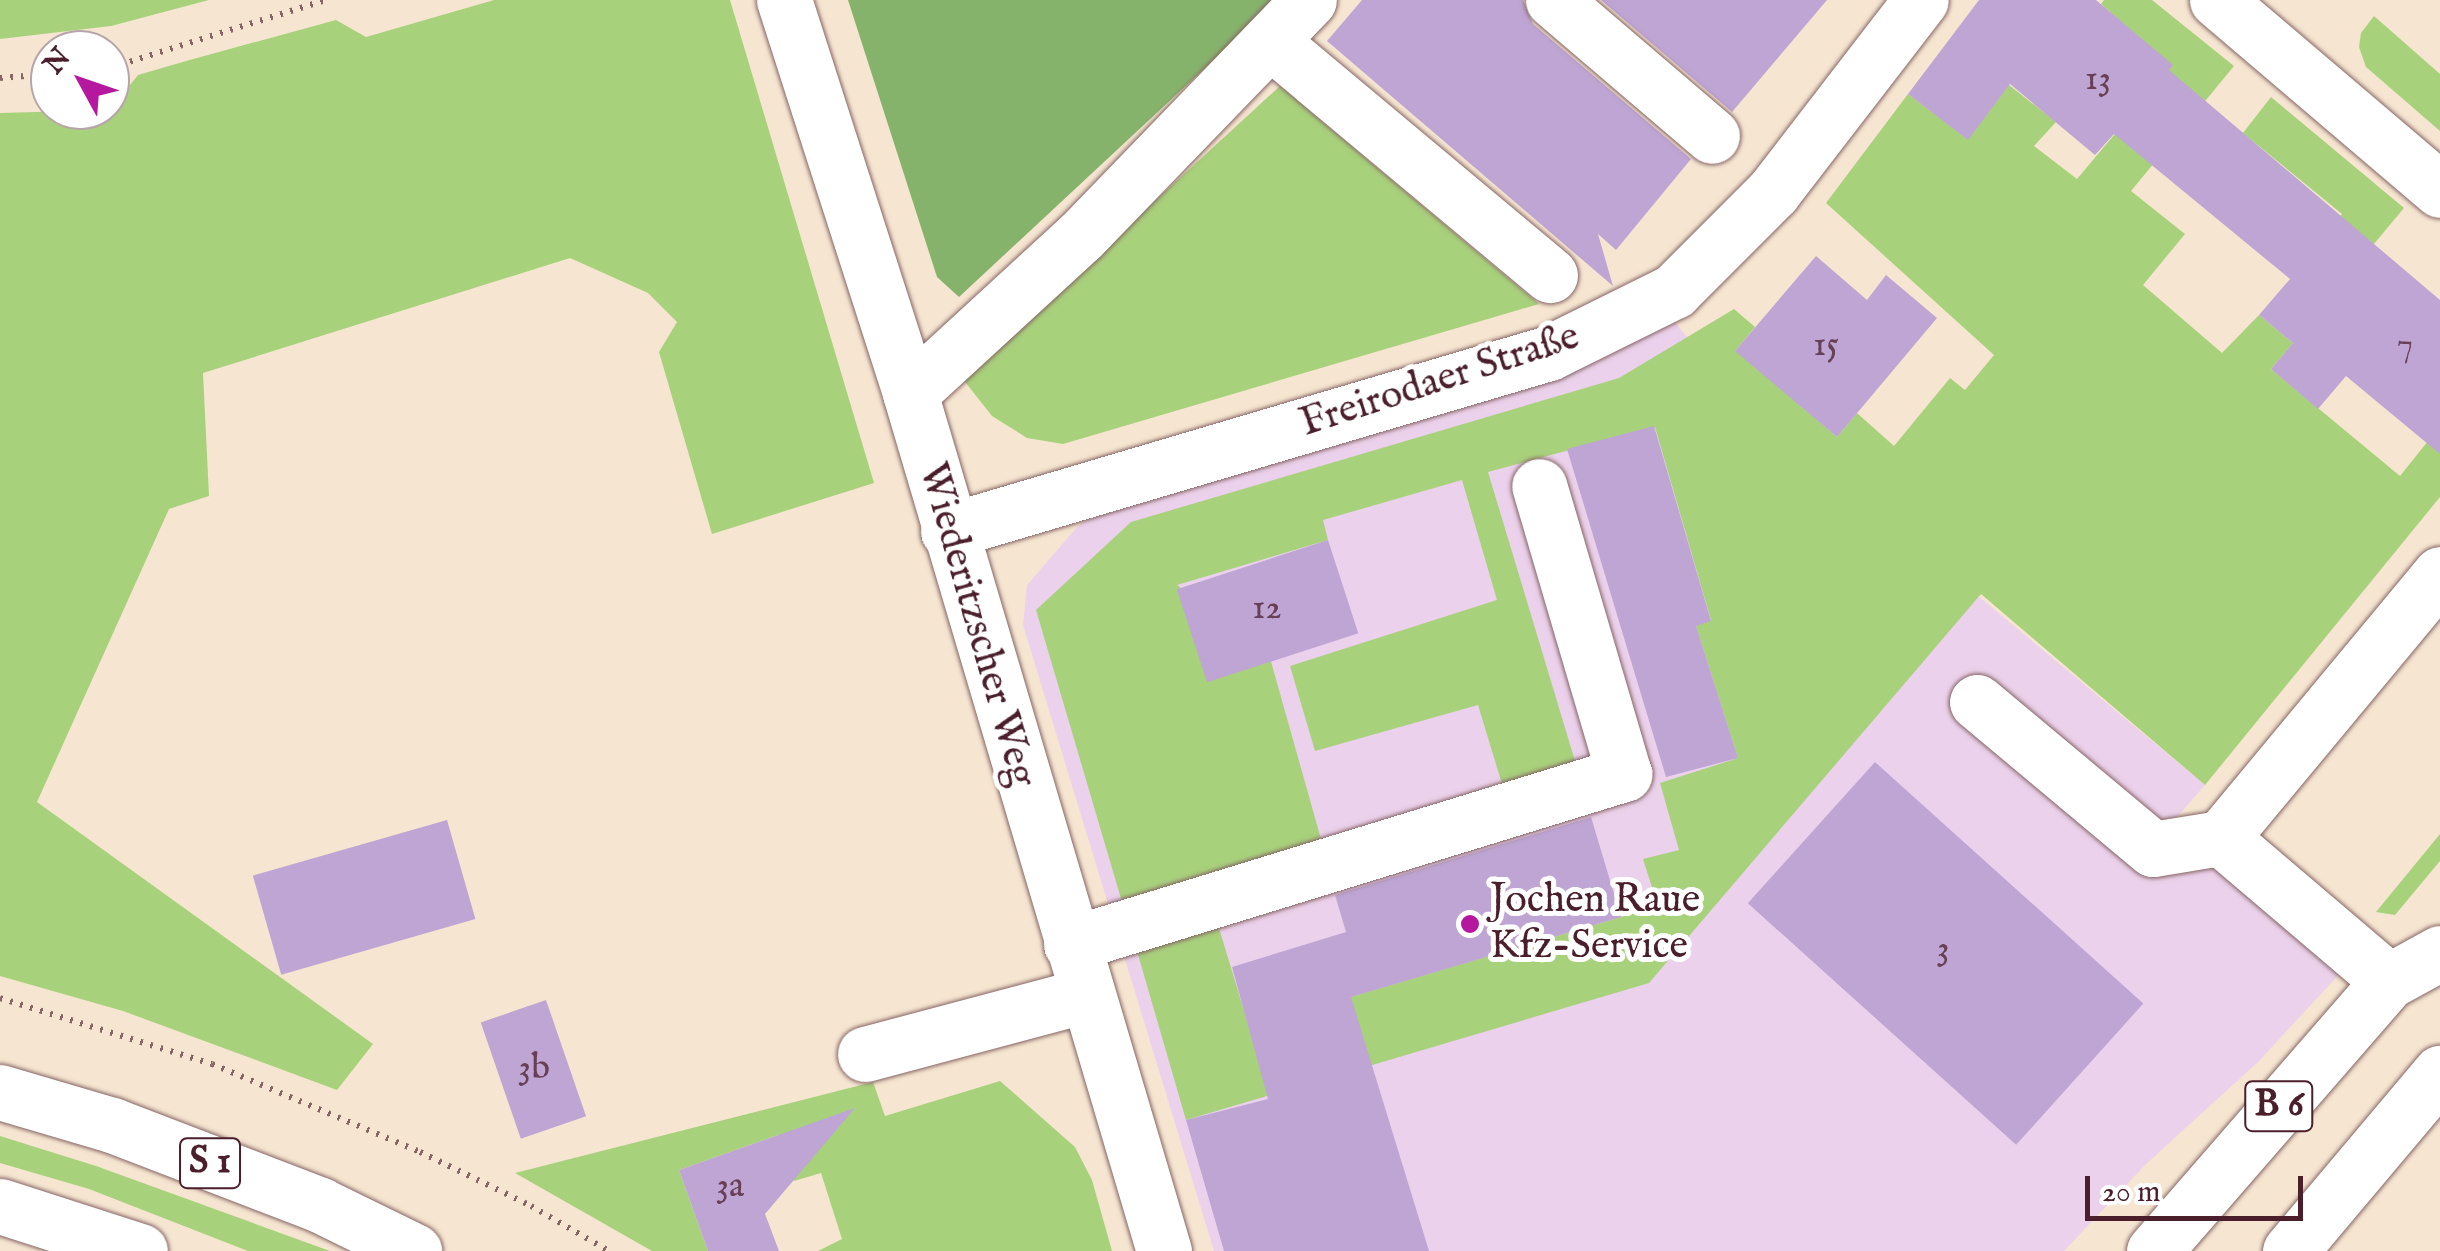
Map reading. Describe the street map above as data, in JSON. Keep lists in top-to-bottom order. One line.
{"streets":{"street":["Freirodaer Straße","Wiederitzscher Weg","B 6","S 1"]},"crossings":[["Freirodaer Straße","Wiederitzscher Weg"]],"places":["Jochen Raue Kfz-Service"],"house_numbers":["13","15","7","12","3","3b","3a"],"scale_bar":"20 m","north":"top left"}
